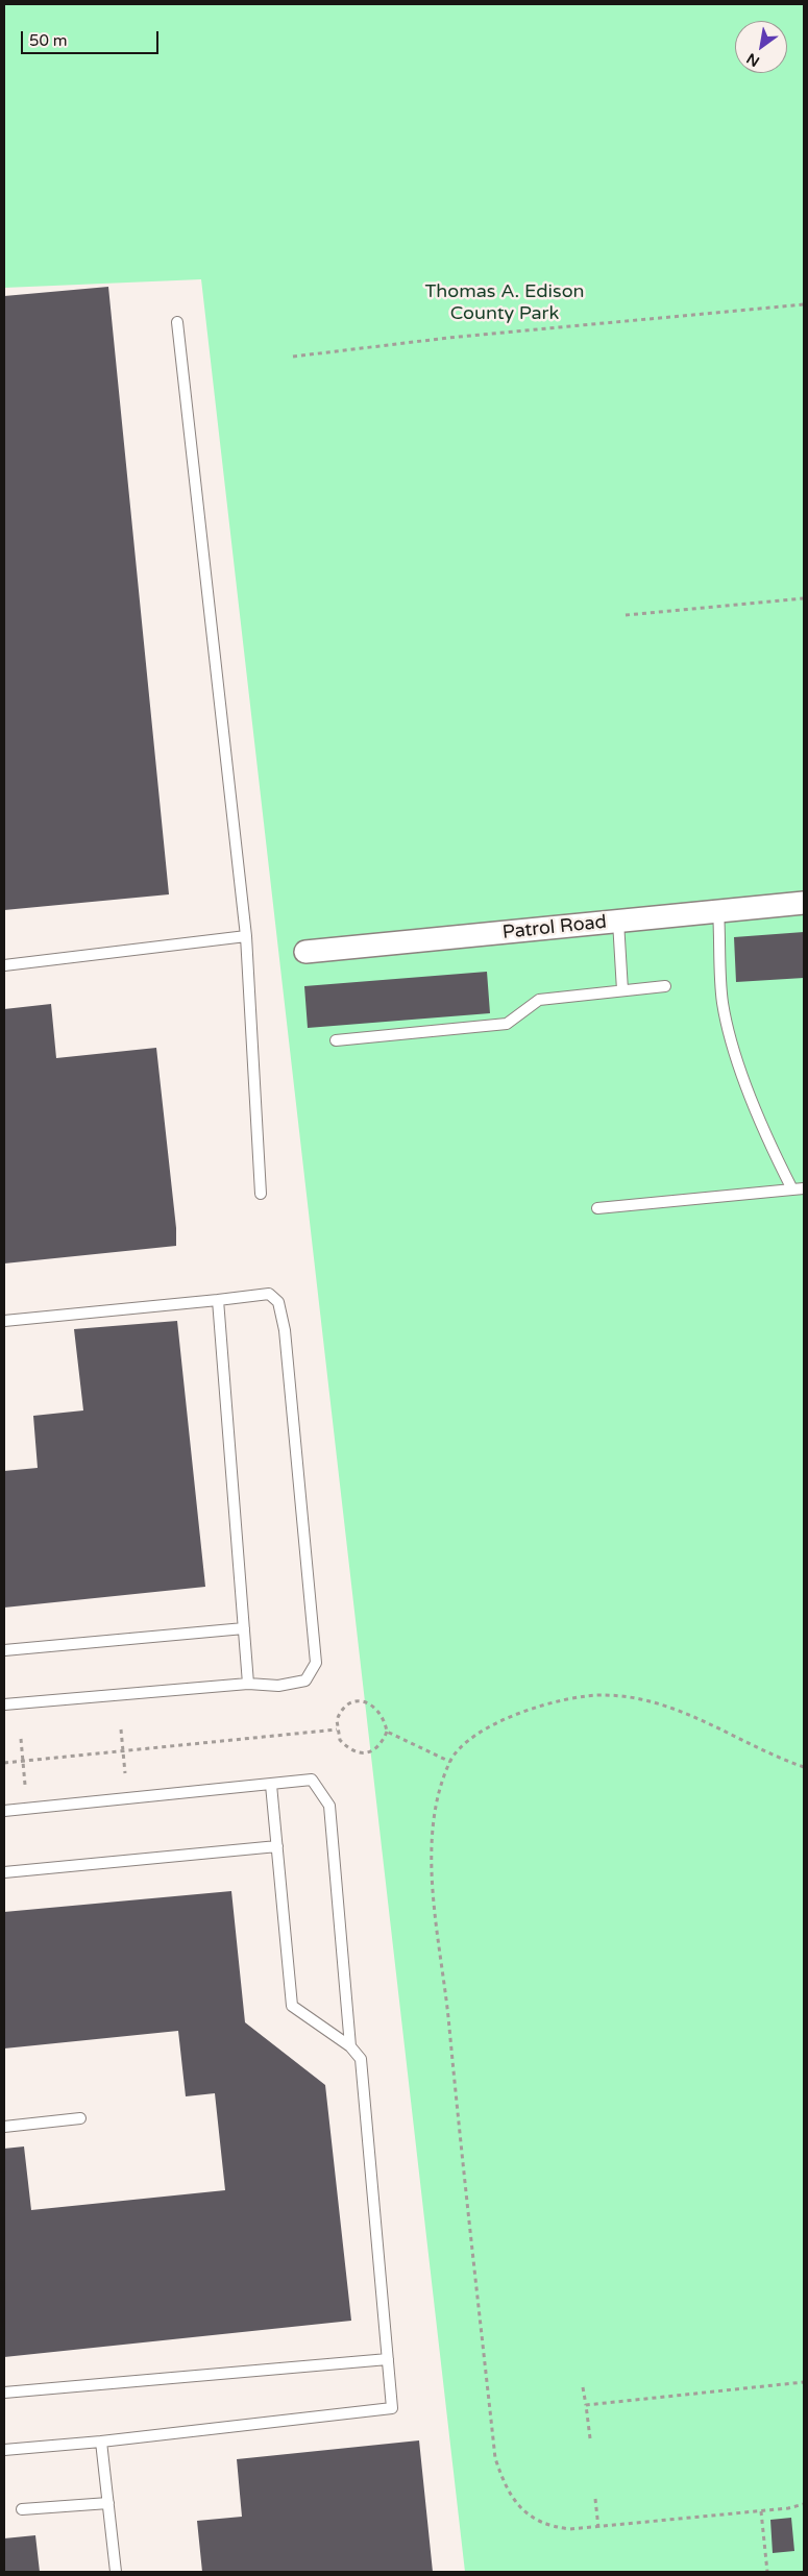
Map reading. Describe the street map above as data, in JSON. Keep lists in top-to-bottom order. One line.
{"streets":{"street":["Patrol Road"]},"parks":["Thomas A. Edison County Park"],"scale_bar":"50 m","north":"bottom left"}
